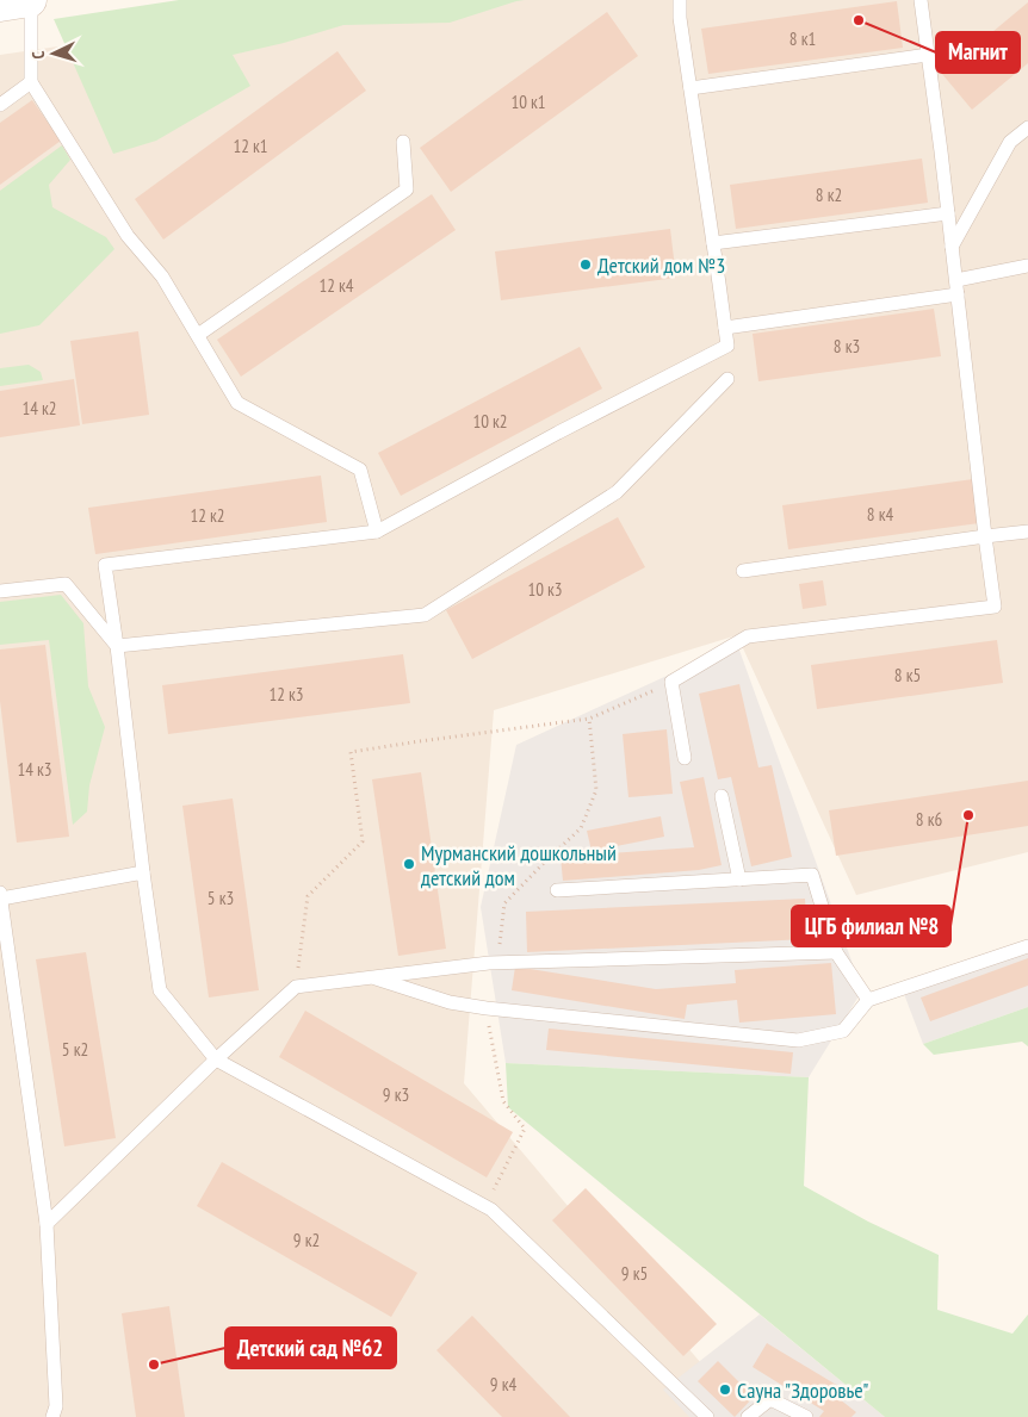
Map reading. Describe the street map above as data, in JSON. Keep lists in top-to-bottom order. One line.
{"places":["Магнит","Детский дом №3","ЦГБ филиал №8","Мурманский дошкольный детский дом","Детский сад №62","Сауна \"Здоровье\""],"house_numbers":["8 к1","10 к1","12 к1","8 к2","12 к4","8 к3","14 к2","10 к2","8 к4","12 к2","10 к3","8 к5","12 к3","14 к3","8 к6","5 к3","5 к2","9 к3","9 к2","9 к5","9 к4"],"north":"left"}
